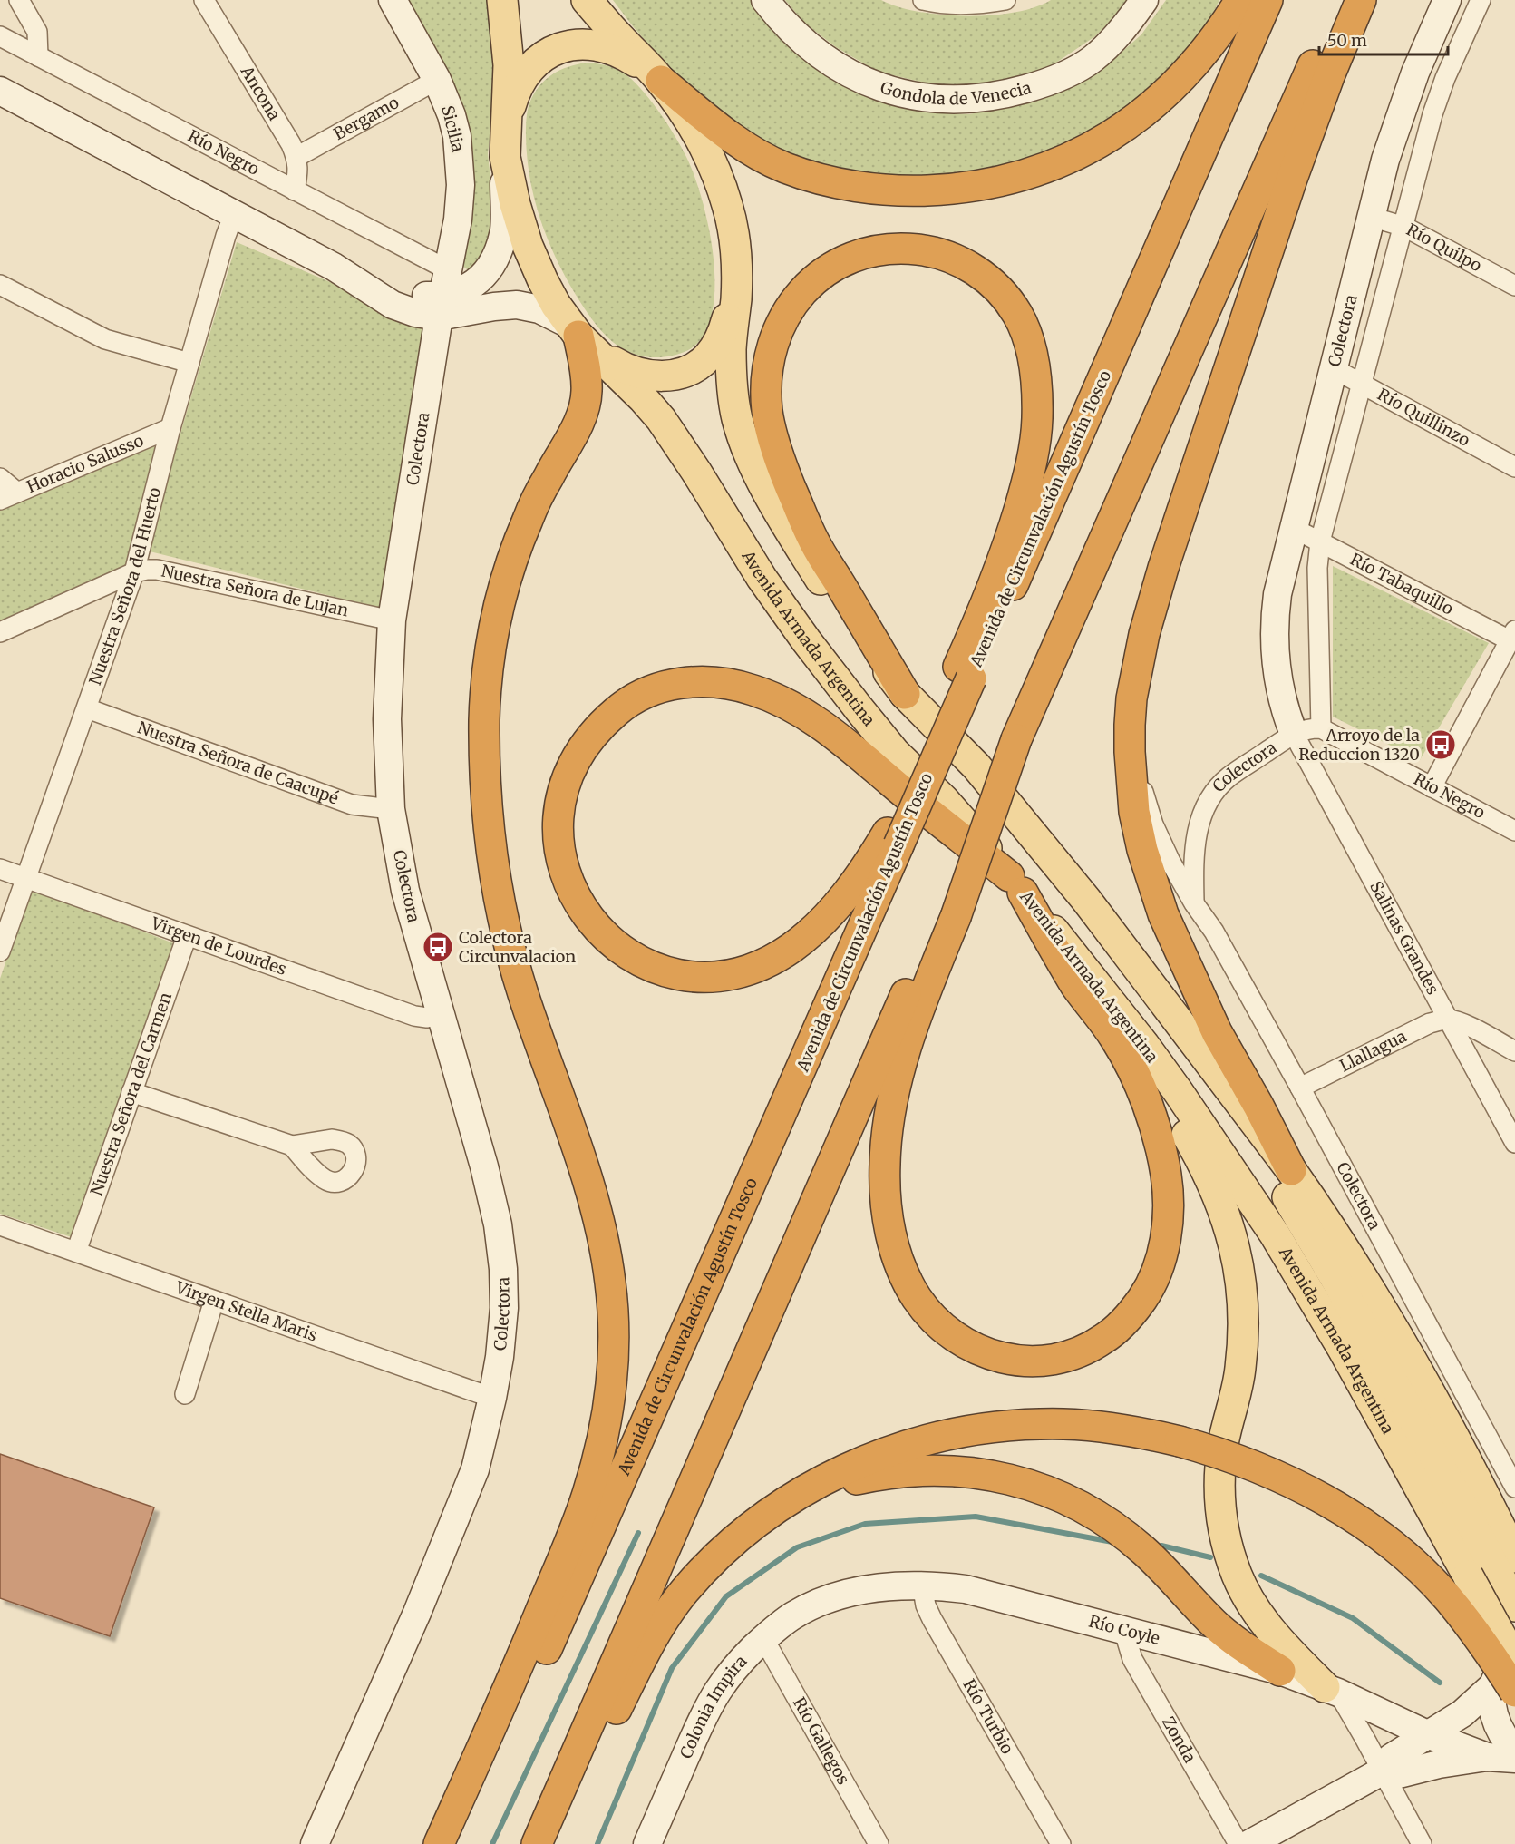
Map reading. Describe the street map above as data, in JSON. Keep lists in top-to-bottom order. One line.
{"streets":{"highway":["Avenida de Circunvalación Agustín Tosco"],"main road":["Avenida Armada Argentina"],"street":["Gondola de Venecia","Ancona","Bergamo","Sicilia","Río Negro","Río Quilpo","Colectora","Río Quillinzo","Horacio Salusso","Río Tabaquillo","Nuestra Señora del Huerto","Nuestra Señora de Lujan","Nuestra Señora de Caacupé","Salinas Grandes","Virgen de Lourdes","Llallagua","Nuestra Señora del Carmen","Virgen Stella Maris","Río Coyle","Colonia Impira","Río Turbio","Zonda","Río Gallegos"]},"crossings":[["Ancona","Bergamo"],["Ancona","Río Negro"],["Bergamo","Sicilia"],["Sicilia","Río Negro"],["Sicilia","Colectora"],["Río Negro","Colectora"],["Río Quilpo","Colectora"],["Colectora","Río Quillinzo"],["Colectora","Río Tabaquillo"],["Colectora","Nuestra Señora de Lujan"],["Colectora","Nuestra Señora de Caacupé"],["Colectora","Salinas Grandes"],["Colectora","Virgen de Lourdes"],["Colectora","Llallagua"],["Colectora","Virgen Stella Maris"],["Horacio Salusso","Nuestra Señora del Huerto"],["Nuestra Señora del Huerto","Nuestra Señora de Lujan"],["Nuestra Señora del Huerto","Nuestra Señora de Caacupé"],["Nuestra Señora del Huerto","Virgen de Lourdes"],["Salinas Grandes","Llallagua"],["Virgen de Lourdes","Nuestra Señora del Carmen"],["Nuestra Señora del Carmen","Virgen Stella Maris"],["Río Coyle","Colonia Impira"],["Río Coyle","Río Turbio"],["Río Coyle","Zonda"],["Colonia Impira","Río Gallegos"]],"places":{"bus stop":["Arroyo de la Reduccion 1320","Colectora Circunvalacion"]},"scale_bar":"50 m"}
